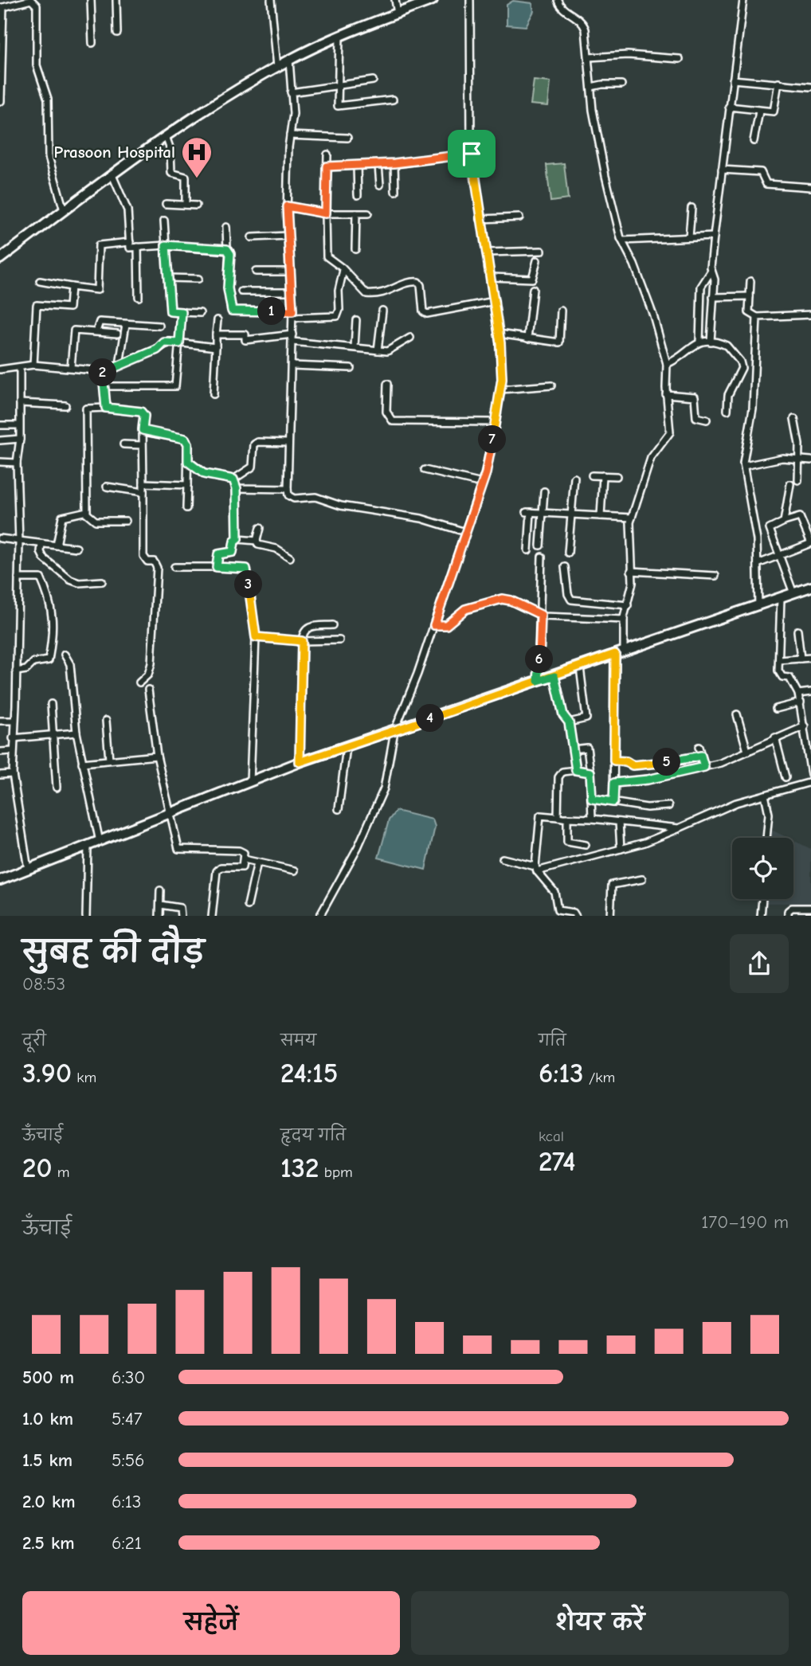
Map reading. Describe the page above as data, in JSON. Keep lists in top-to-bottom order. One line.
{"places":{"hospital":["Prasoon Hospital"]},"page":{"pins":["1","2","7","3","6","4","5"],"heading":["सुबह की दौड़","08:53"],"stats":[["दूरी","3.90 km"],["समय","24:15"],["गति","6:13 /km"],["ऊँचाई","20 m"],["हृदय गति","132 bpm"],["kcal","274"]],"chart":["ऊँचाई","170–190 m"],"list":[{"name":"500 m","note":"6:30"},{"name":"1.0 km","note":"5:47"},{"name":"1.5 km","note":"5:56"},{"name":"2.0 km","note":"6:13"},{"name":"2.5 km","note":"6:21"}],"buttons":["सहेजें","शेयर करें"]}}
